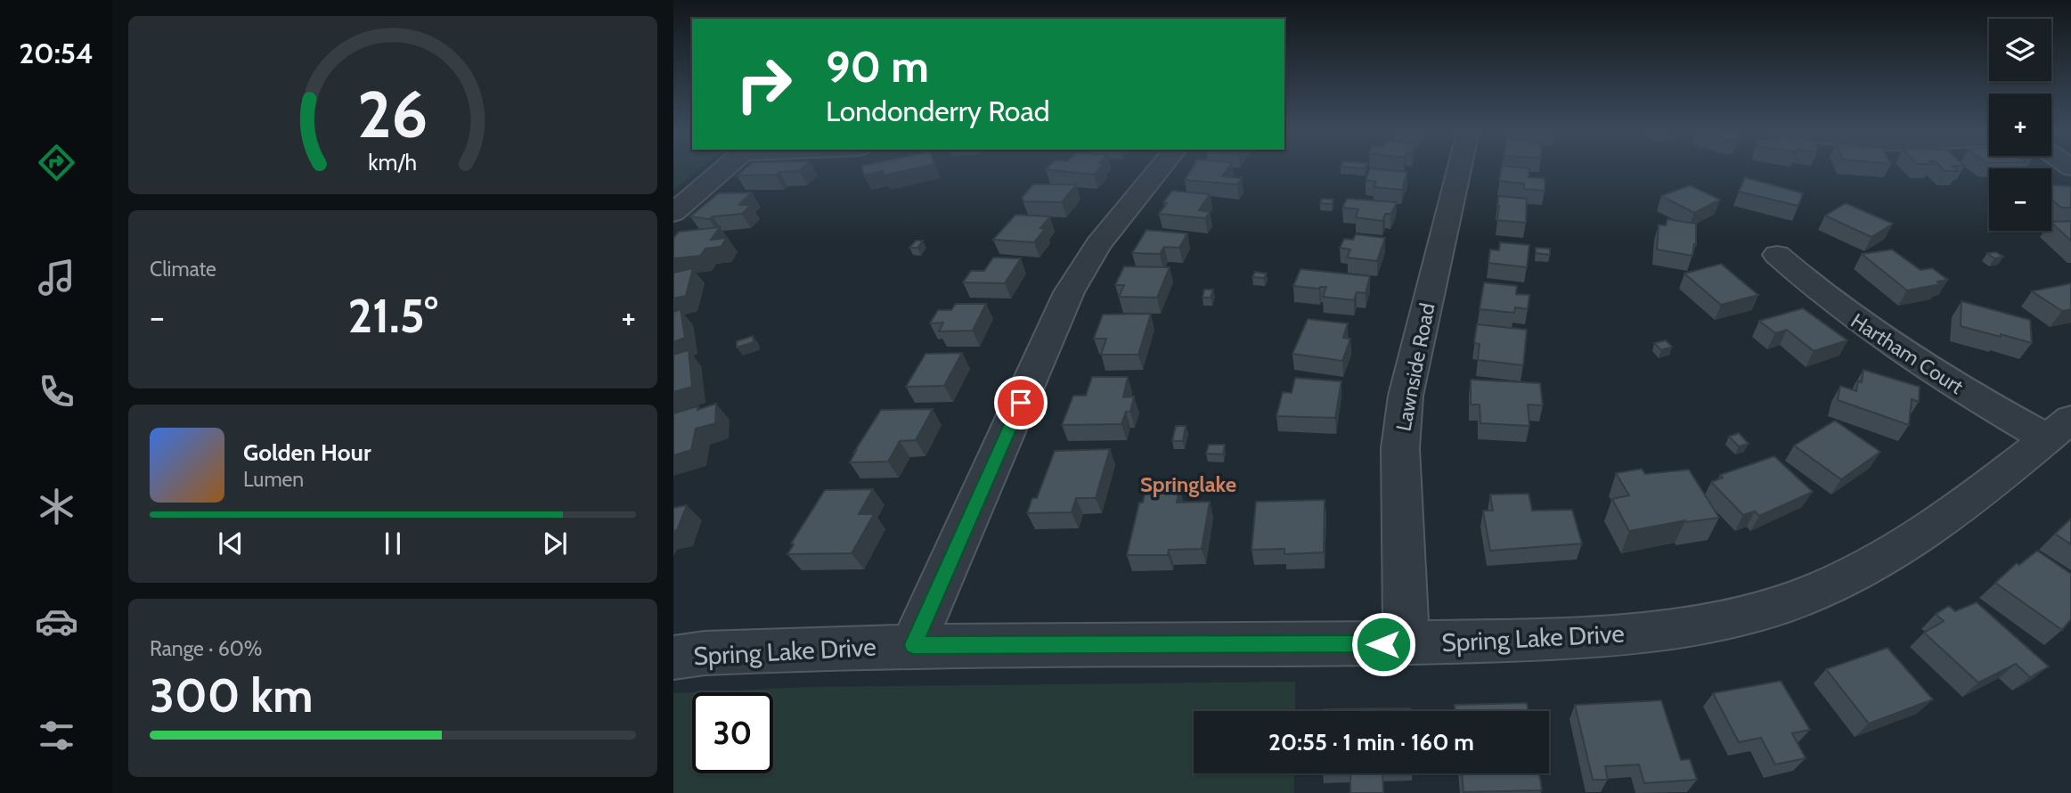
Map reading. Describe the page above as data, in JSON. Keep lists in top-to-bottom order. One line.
{"streets":{"street":["Hartham Court","Lawnside Road","Spring Lake Drive"]},"crossings":[["Hartham Court","Spring Lake Drive"],["Lawnside Road","Spring Lake Drive"]],"districts":["Springlake"],"page":{"tabs":"20:54","map_buttons":["+","−"],"turn":["90 m","Londonderry Road"],"tile":["Climate",["Range · 60%","300 km"]],"heat":["−","21.5°","+"],"song":["Golden Hour","Lumen"],"limit":"30","trip":"20:55 · 1 min · 160 m","gauge":["26","km/h"]}}
